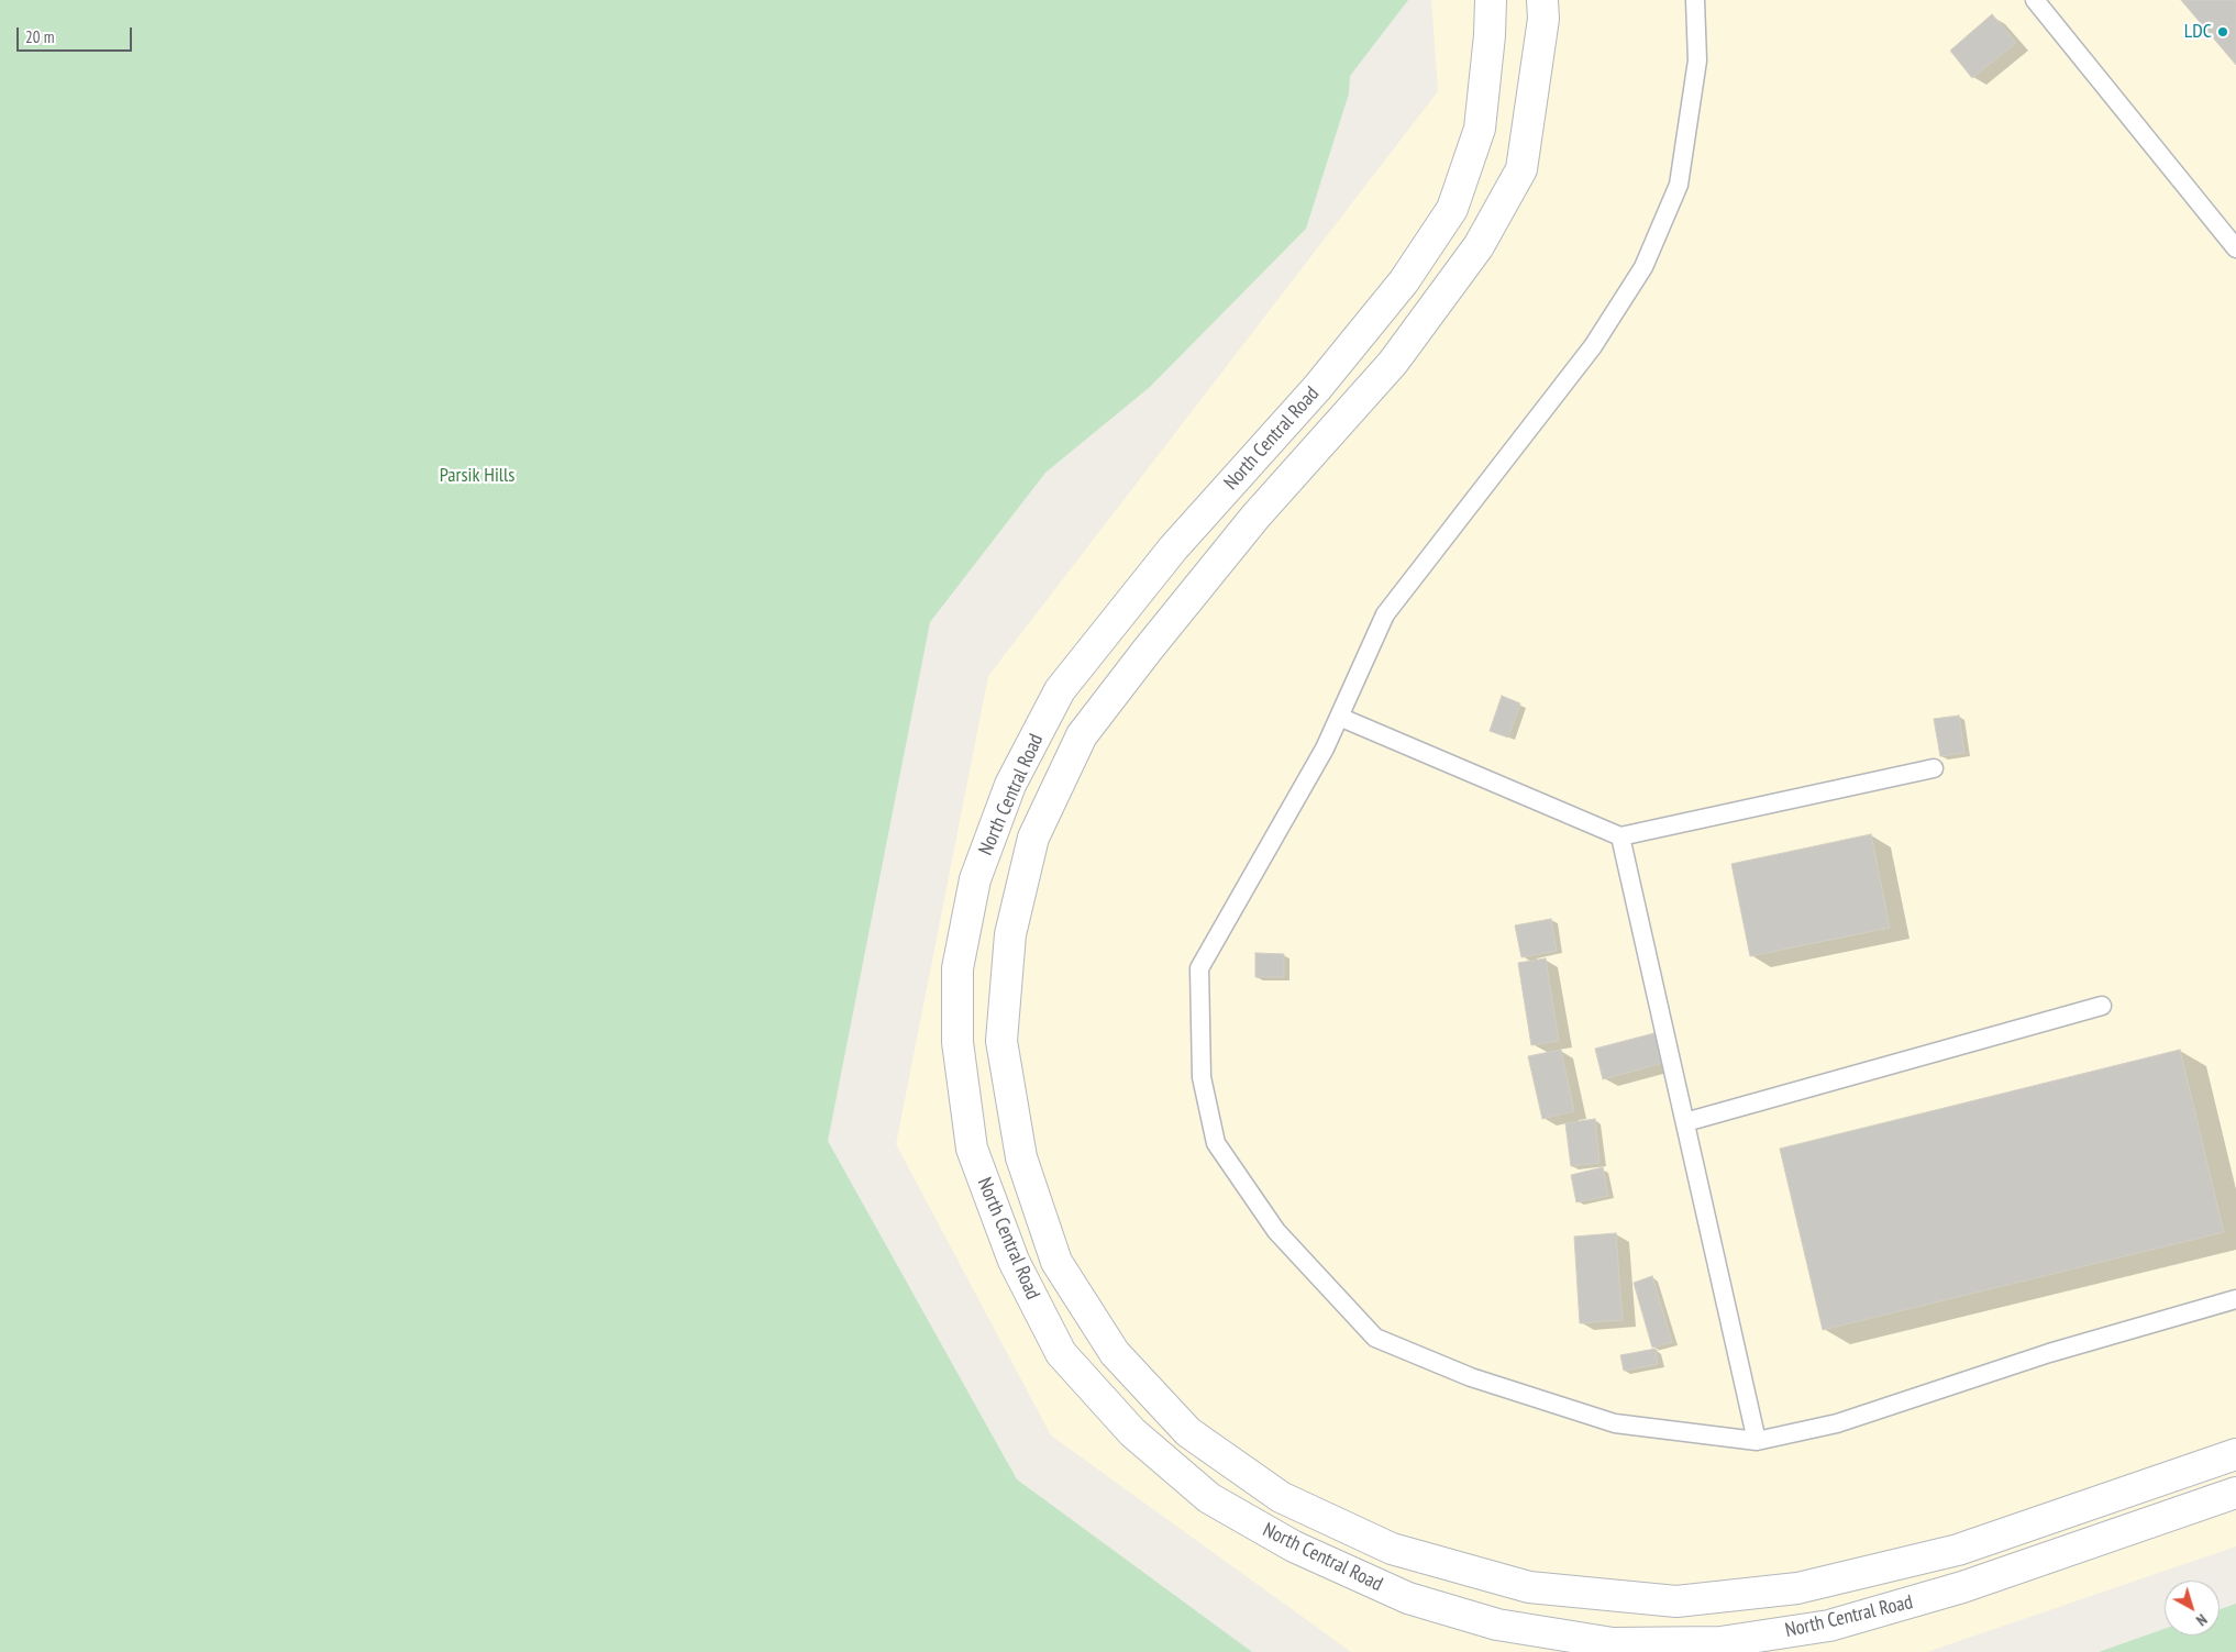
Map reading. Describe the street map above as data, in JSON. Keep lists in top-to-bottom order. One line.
{"streets":{"main road":["North Central Road"]},"parks":["Parsik Hills"],"places":["LDC"],"scale_bar":"20 m","north":"bottom right"}
